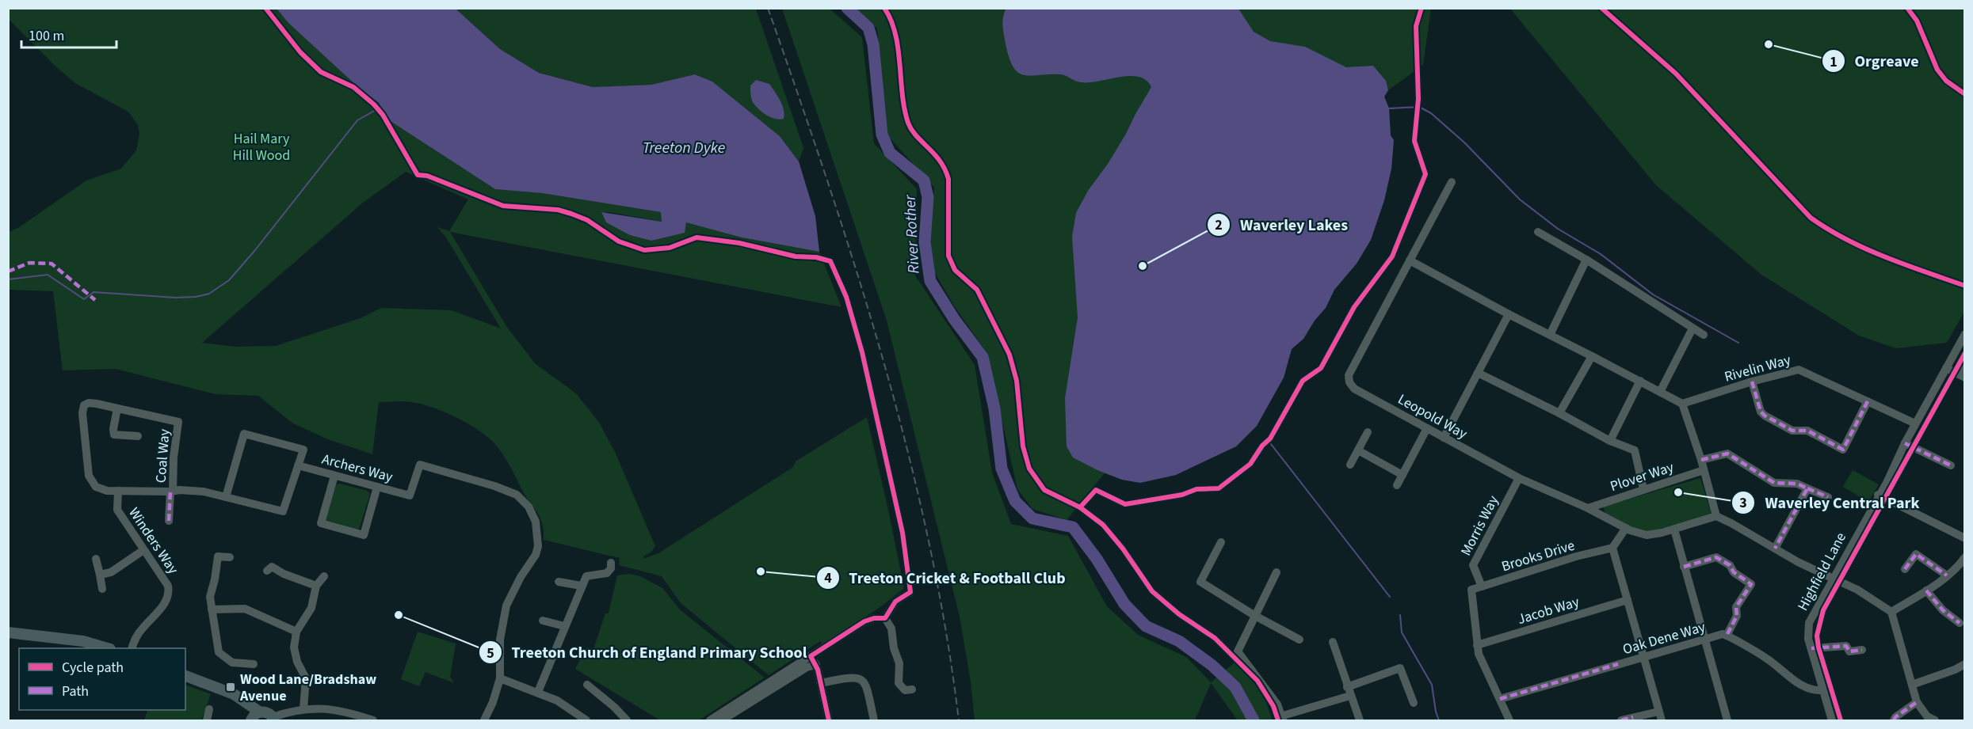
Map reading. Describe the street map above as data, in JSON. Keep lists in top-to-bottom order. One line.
{"streets":{"street":["Rivelin Way","Leopold Way","Coal Way","Archers Way","Plover Way","Morris Way","Winders Way","Brooks Drive","Highfield Lane","Jacob Way","Oak Dene Way"]},"crossings":[["Rivelin Way","Highfield Lane"],["Leopold Way","Plover Way"],["Leopold Way","Morris Way"],["Morris Way","Brooks Drive"],["Brooks Drive","Jacob Way"],["Highfield Lane","Oak Dene Way"]],"water":["Treeton Dyke","River Rother"],"parks":["Hail Mary Hill Wood"],"places":{"other":["Orgreave","Waverley Lakes","Waverley Central Park","Treeton Cricket & Football Club","Treeton Church of England Primary School"],"transit":["Wood Lane/Bradshaw Avenue"]},"legend":["Cycle path","Path"],"scale_bar":"100 m"}
